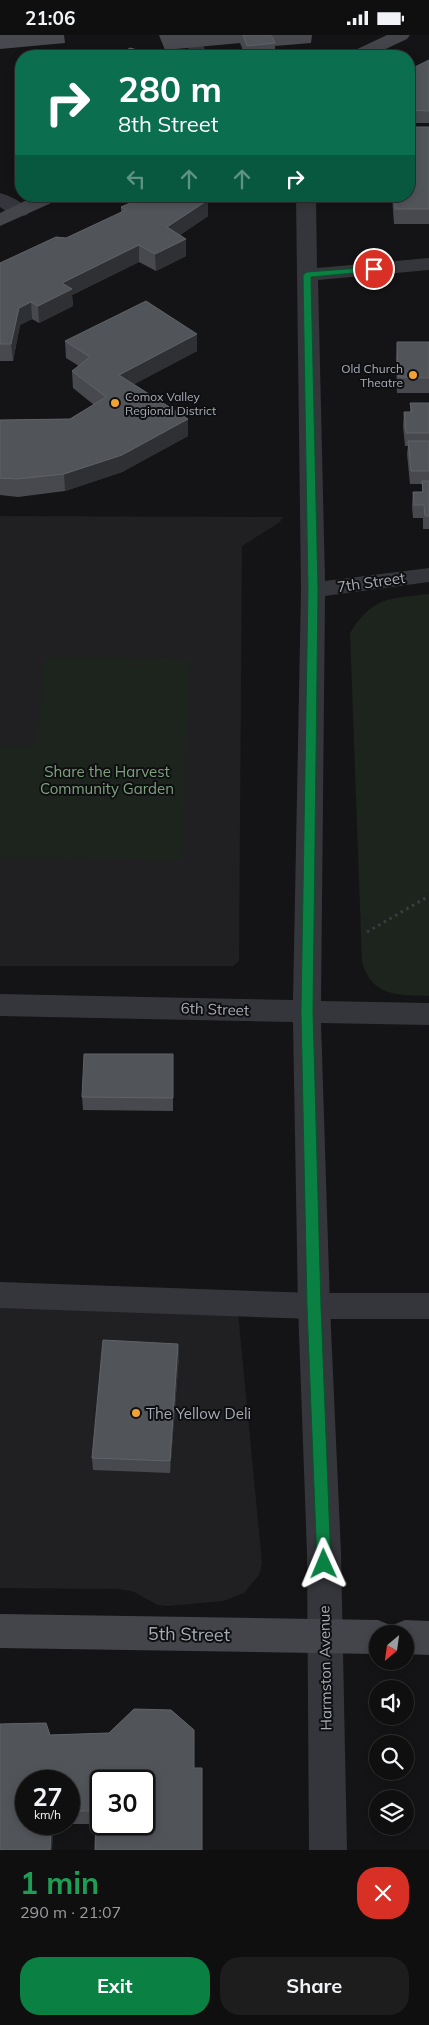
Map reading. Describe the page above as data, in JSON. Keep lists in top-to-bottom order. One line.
{"streets":{"street":["7th Street","6th Street","5th Street","Harmston Avenue"]},"crossings":[["7th Street","Harmston Avenue"],["6th Street","Harmston Avenue"],["5th Street","Harmston Avenue"]],"parks":["Share the Harvest Community Garden"],"places":["Old Church Theatre","Comox Valley Regional District","The Yellow Deli"],"north":"bottom left","page":{"status":"21:06","turn":["280 m","8th Street"],"speed":"27 km/h","limit":"30","heading":["1 min","290 m · 21:07"],"buttons":["Exit","Share"]}}
